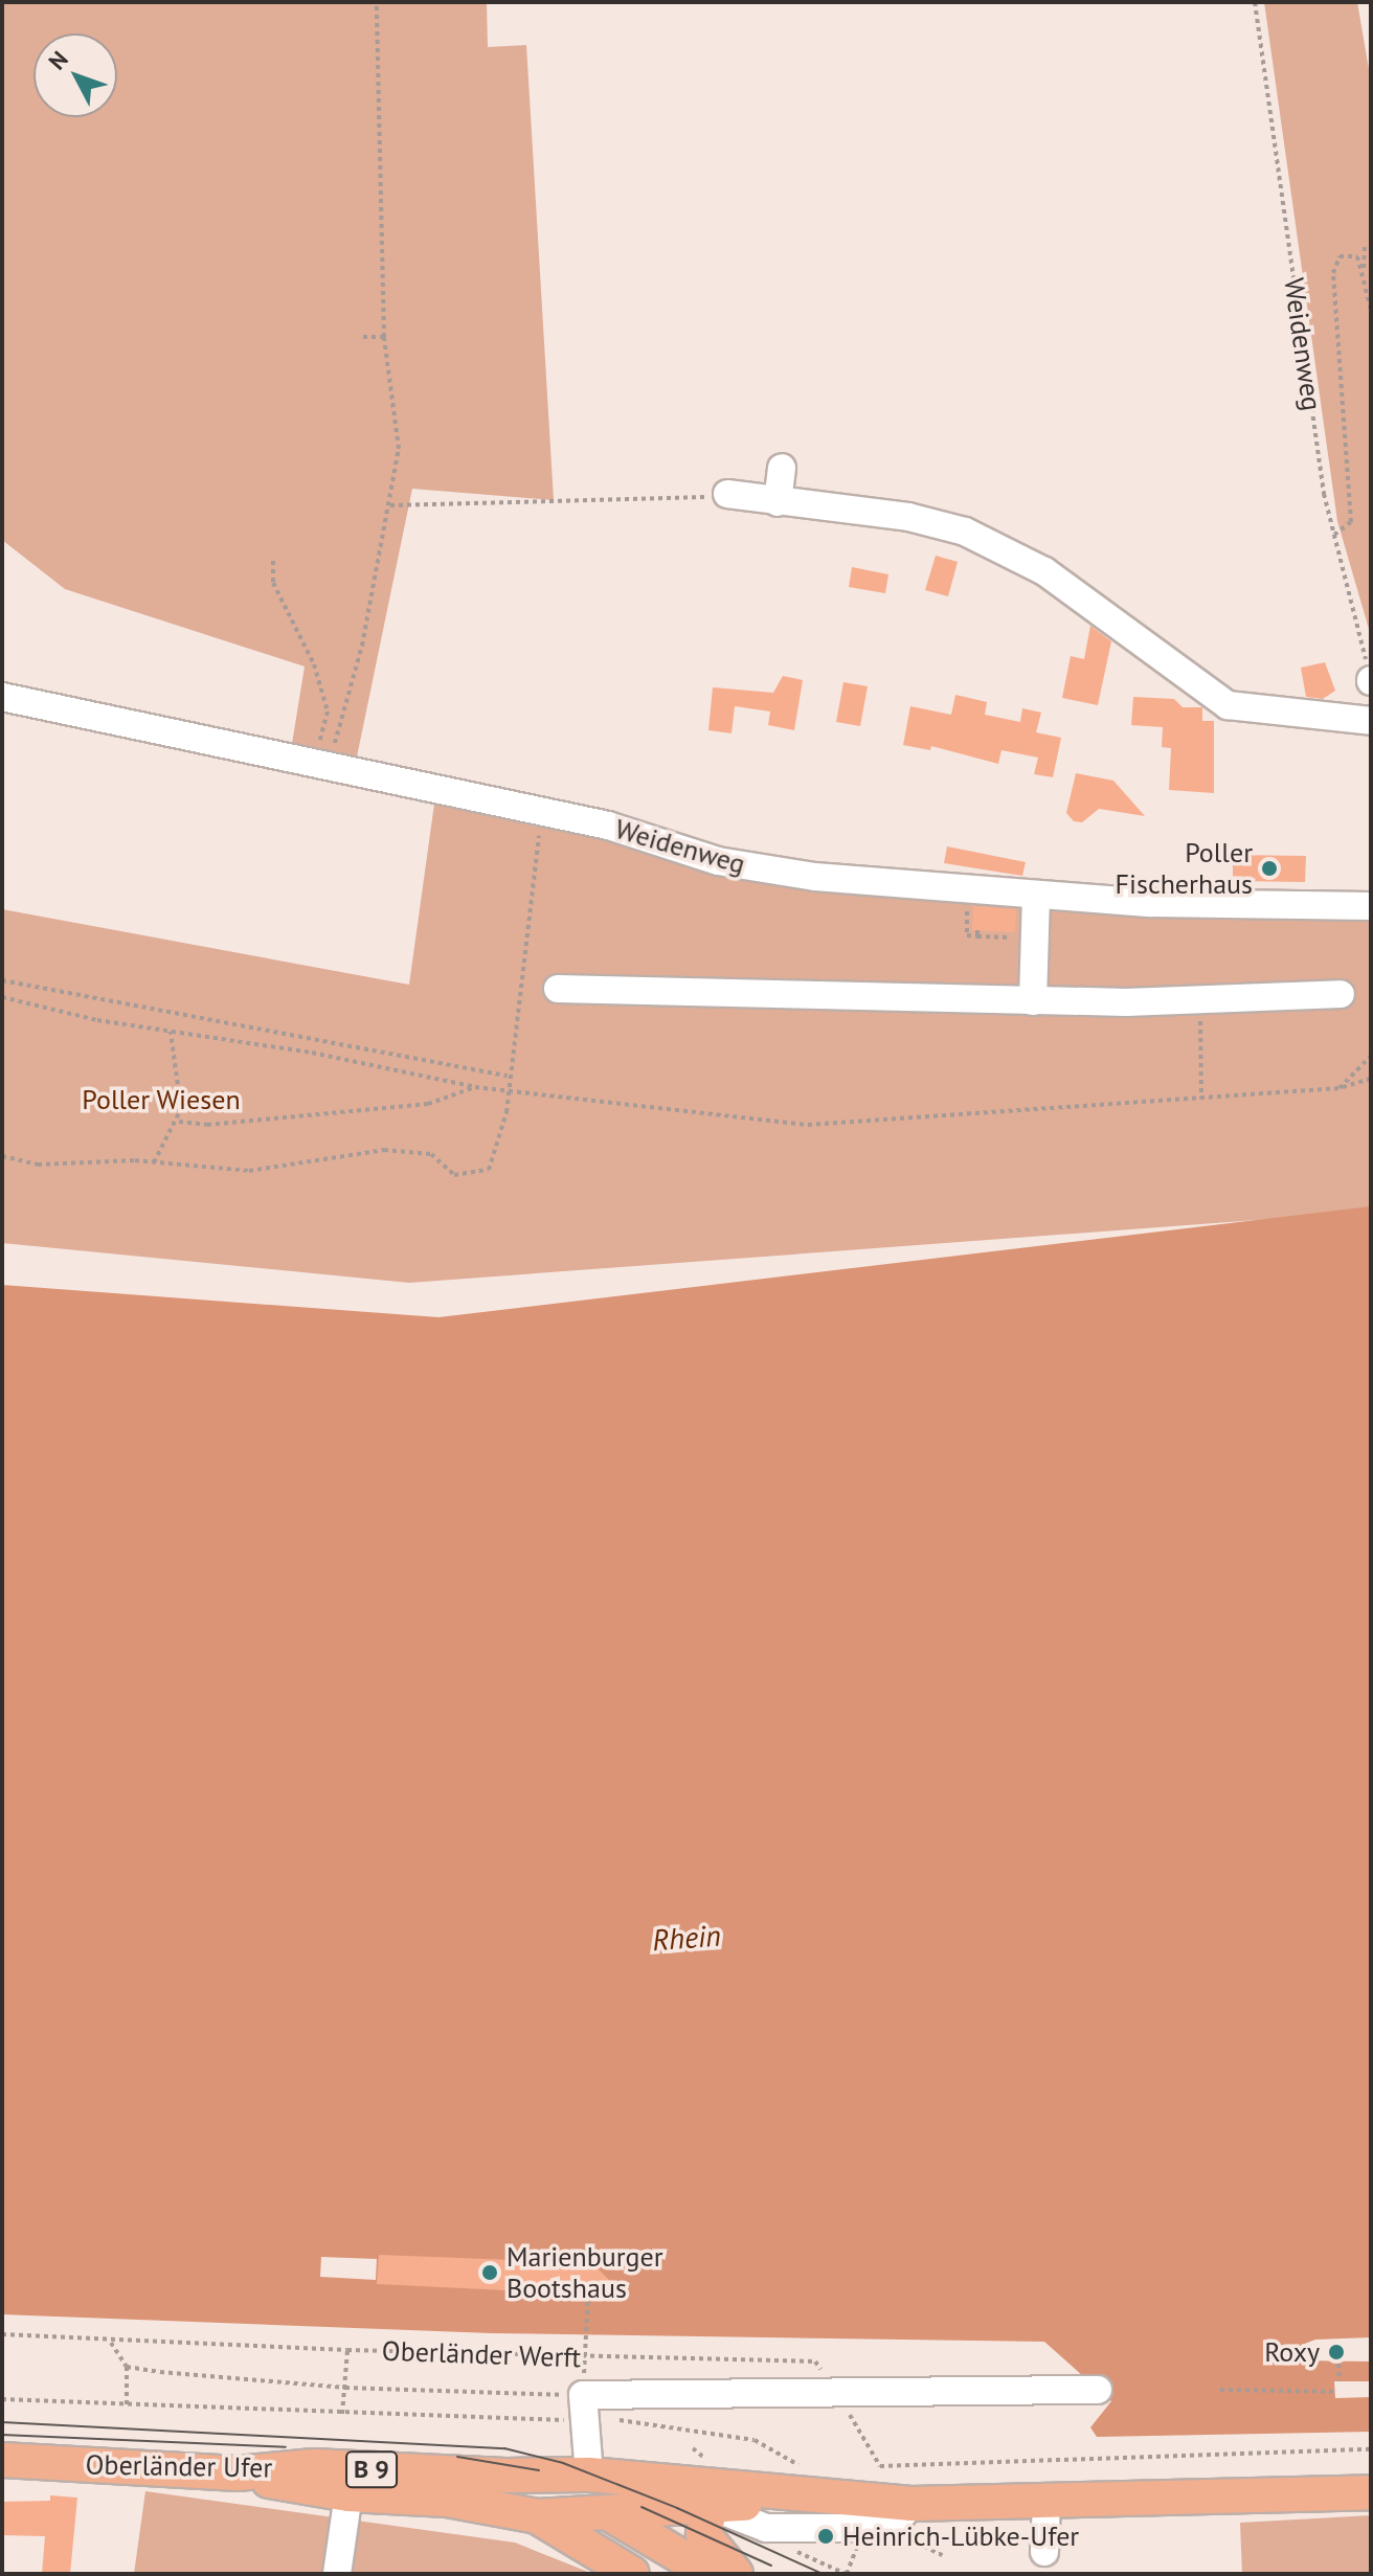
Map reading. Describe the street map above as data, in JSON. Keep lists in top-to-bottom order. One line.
{"streets":{"main road":["Oberländer Ufer","B 9"],"street":["Weidenweg","Oberländer Werft"]},"crossings":[["Oberländer Ufer","B 9"]],"water":["Rhein"],"parks":["Poller Wiesen"],"places":["Poller Fischerhaus","Marienburger Bootshaus","Roxy","Heinrich-Lübke-Ufer"],"north":"top left"}
